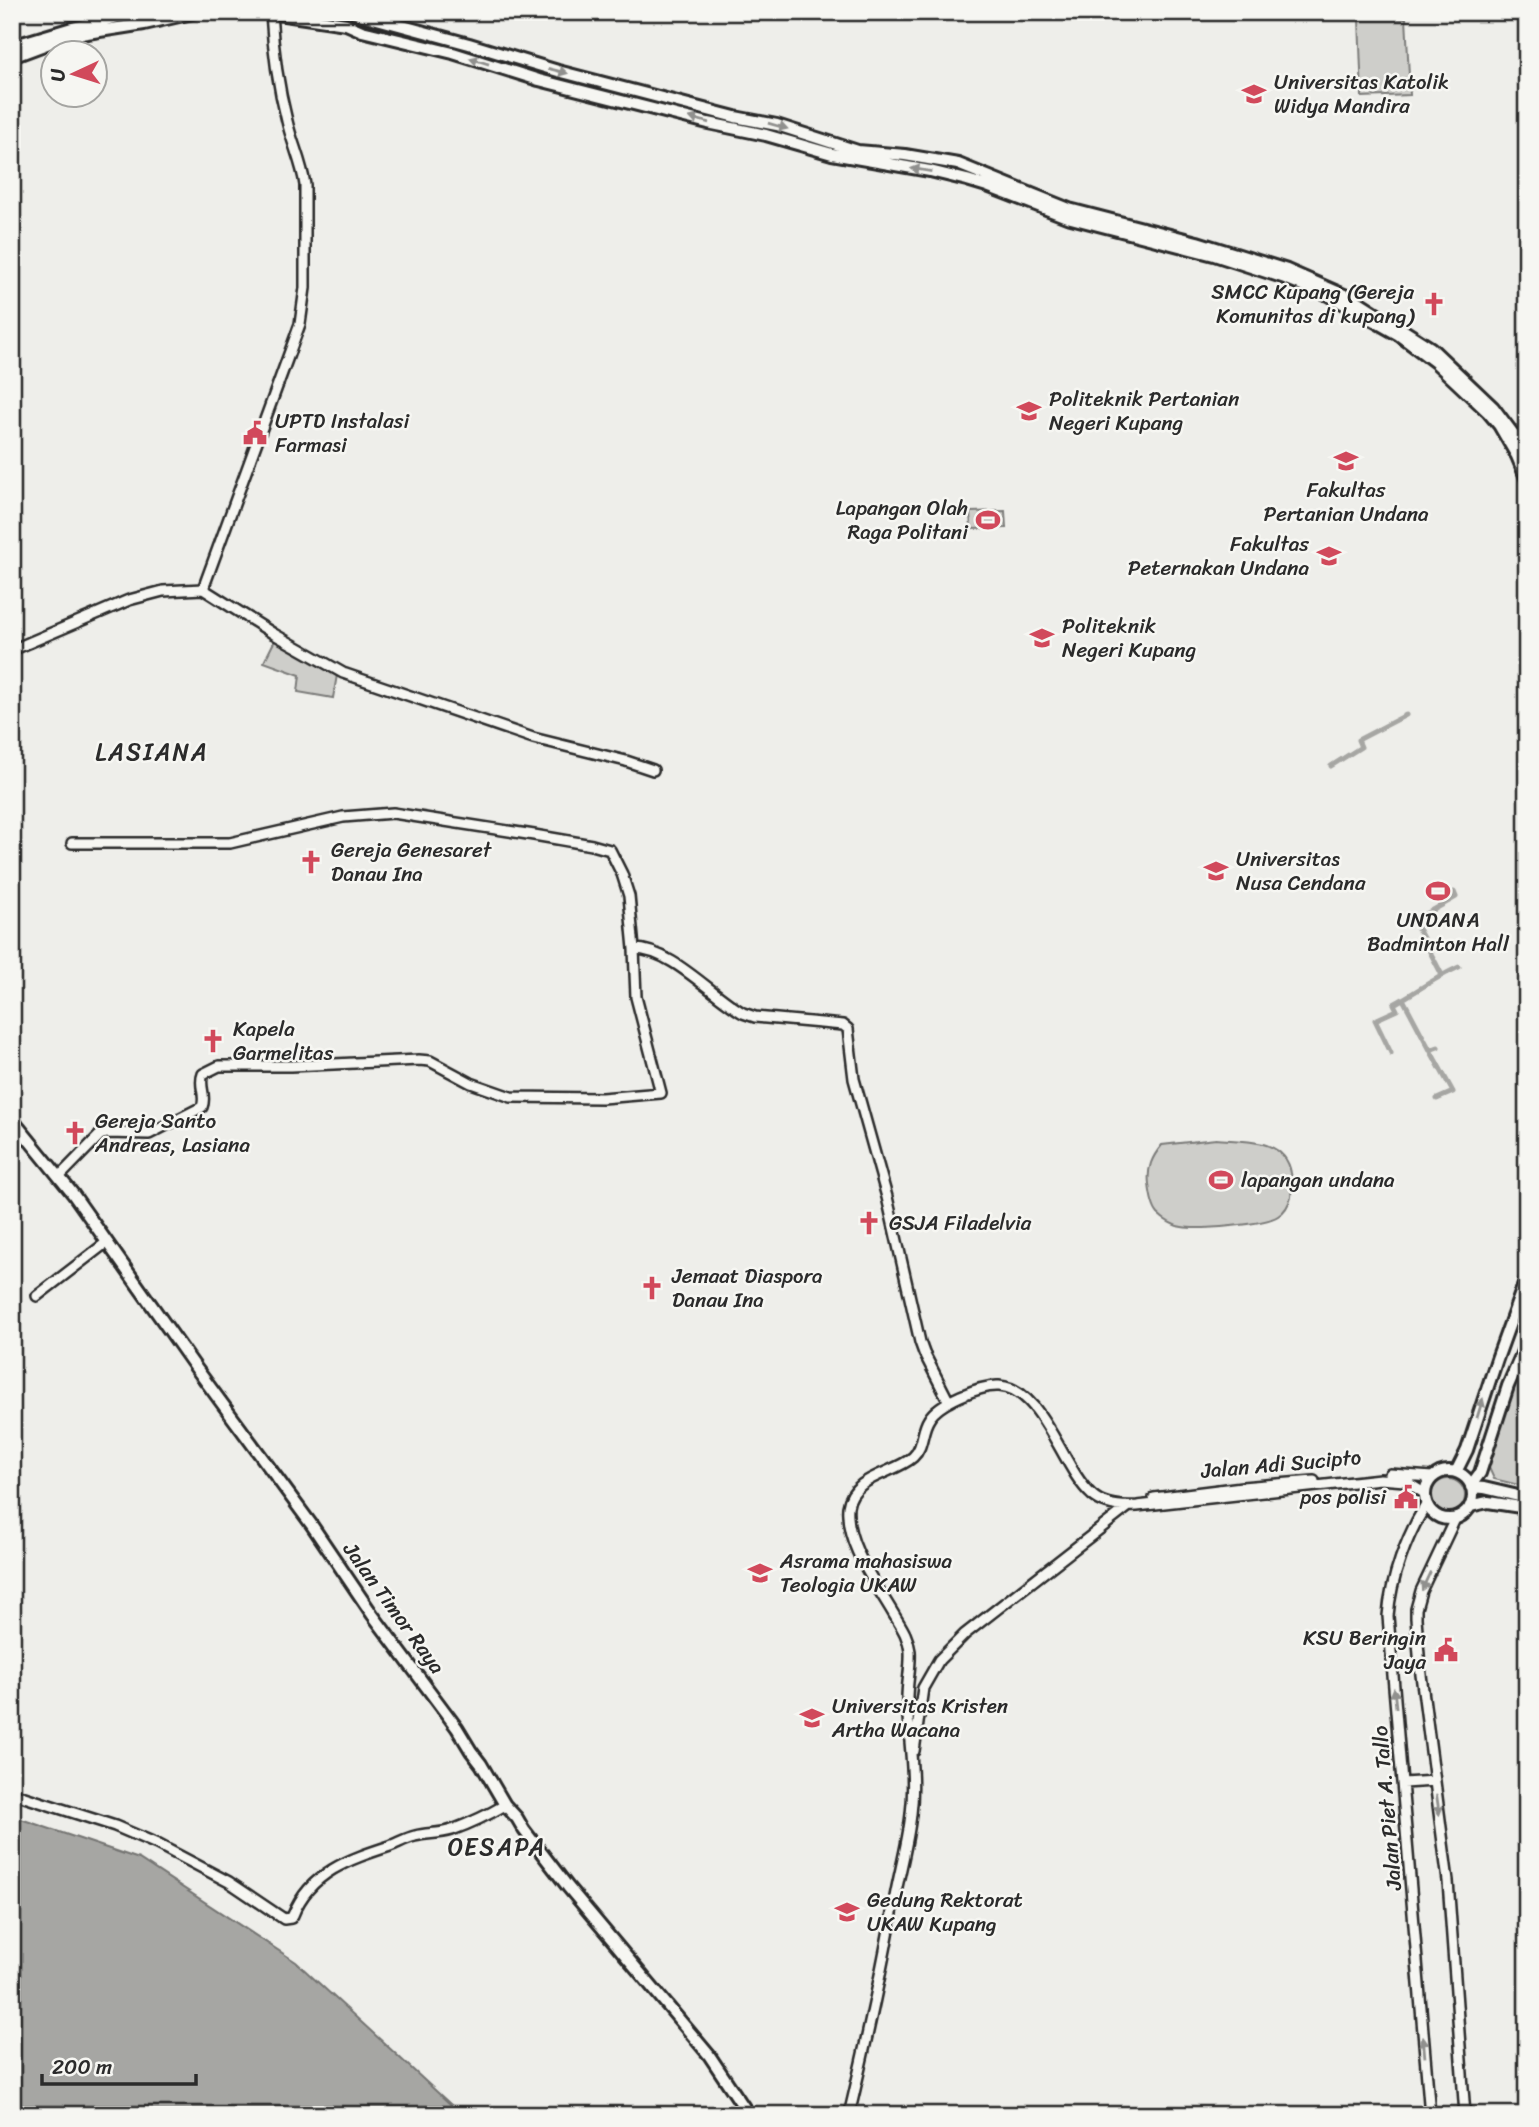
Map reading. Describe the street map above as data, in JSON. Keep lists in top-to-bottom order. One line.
{"streets":{"highway":["Jalan Timor Raya"],"street":["Jalan Adi Sucipto","Jalan Piet A. Tallo"]},"crossings":[["Jalan Adi Sucipto","Jalan Piet A. Tallo"]],"districts":["LASIANA","OESAPA"],"places":{"school or university":["Universitas Katolik Widya Mandira","Politeknik Pertanian Negeri Kupang","Fakultas Pertanian Undana","Fakultas Peternakan Undana","Politeknik Negeri Kupang","Universitas Nusa Cendana","Asrama mahasiswa Teologia UKAW","Universitas Kristen Artha Wacana","Gedung Rektorat UKAW Kupang"],"church":["SMCC Kupang (Gereja Komunitas di kupang)","Gereja Genesaret Danau Ina","Kapela Garmelitas","Gereja Santo Andreas, Lasiana","GSJA Filadelvia","Jemaat Diaspora Danau Ina"],"public building":["UPTD Instalasi Farmasi","pos polisi","KSU Beringin Jaya"],"sports":["Lapangan Olah Raga Politani","UNDANA Badminton Hall","lapangan undana"]},"scale_bar":"200 m","north":"left"}
